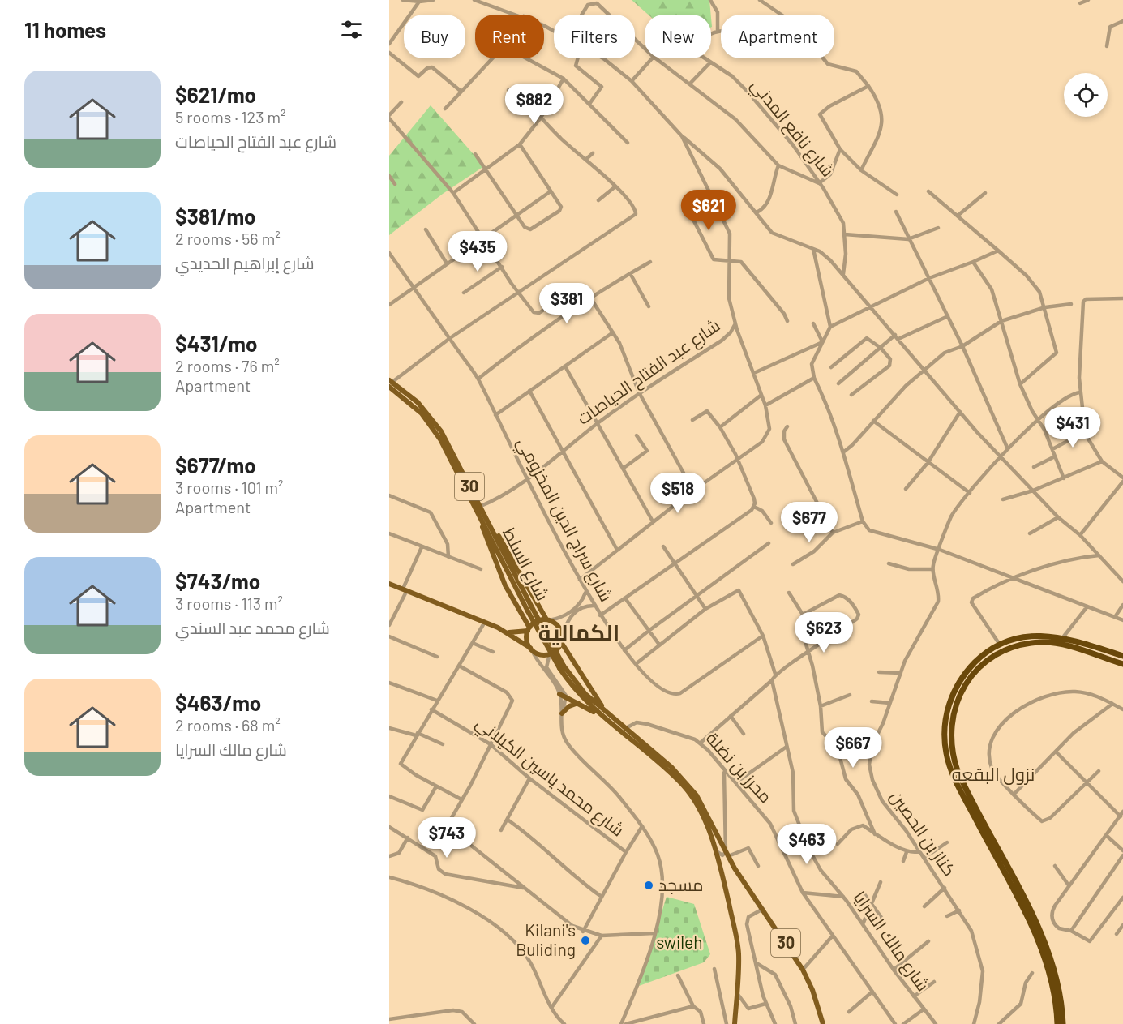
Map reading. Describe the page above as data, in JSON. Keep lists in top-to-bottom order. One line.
{"streets":{"main road":["30","شارع السلط"],"street":["شارع نافع المدني","شارع عبد الفتاح الحياصات","شارع سراج الدين المخزومي","محرز بن نضلة","شارع محمد ياسين الكيلاني","كناز بن الحصين","شارع مالك السرايا"]},"crossings":[["شارع عبد الفتاح الحياصات","شارع سراج الدين المخزومي"],["شارع عبد الفتاح الحياصات","شارع السلط"],["30","شارع السلط"],["شارع السلط","محرز بن نضلة"]],"districts":["الكمالية","نزول البقعه"],"parks":["swileh"],"places":["مسجد","Kilani's Buliding"],"page":{"heading":"11 homes","chip":["Buy","Rent","Filters","New","Apartment"],"list":[{"name":"$621/mo","note":"5 rooms · 123 m² · شارع عبد الفتاح الحياصات"},{"name":"$381/mo","note":"2 rooms · 56 m² · شارع إبراهيم الحديدي"},{"name":"$431/mo","note":"2 rooms · 76 m² · Apartment"},{"name":"$677/mo","note":"3 rooms · 101 m² · Apartment"},{"name":"$743/mo","note":"3 rooms · 113 m² · شارع محمد عبد السندي"},{"name":"$463/mo","note":"2 rooms · 68 m² · شارع مالك السرايا"}],"price":["$882","$621","$435","$381","$431","$518","$677","$623","$667","$743","$463"]}}
